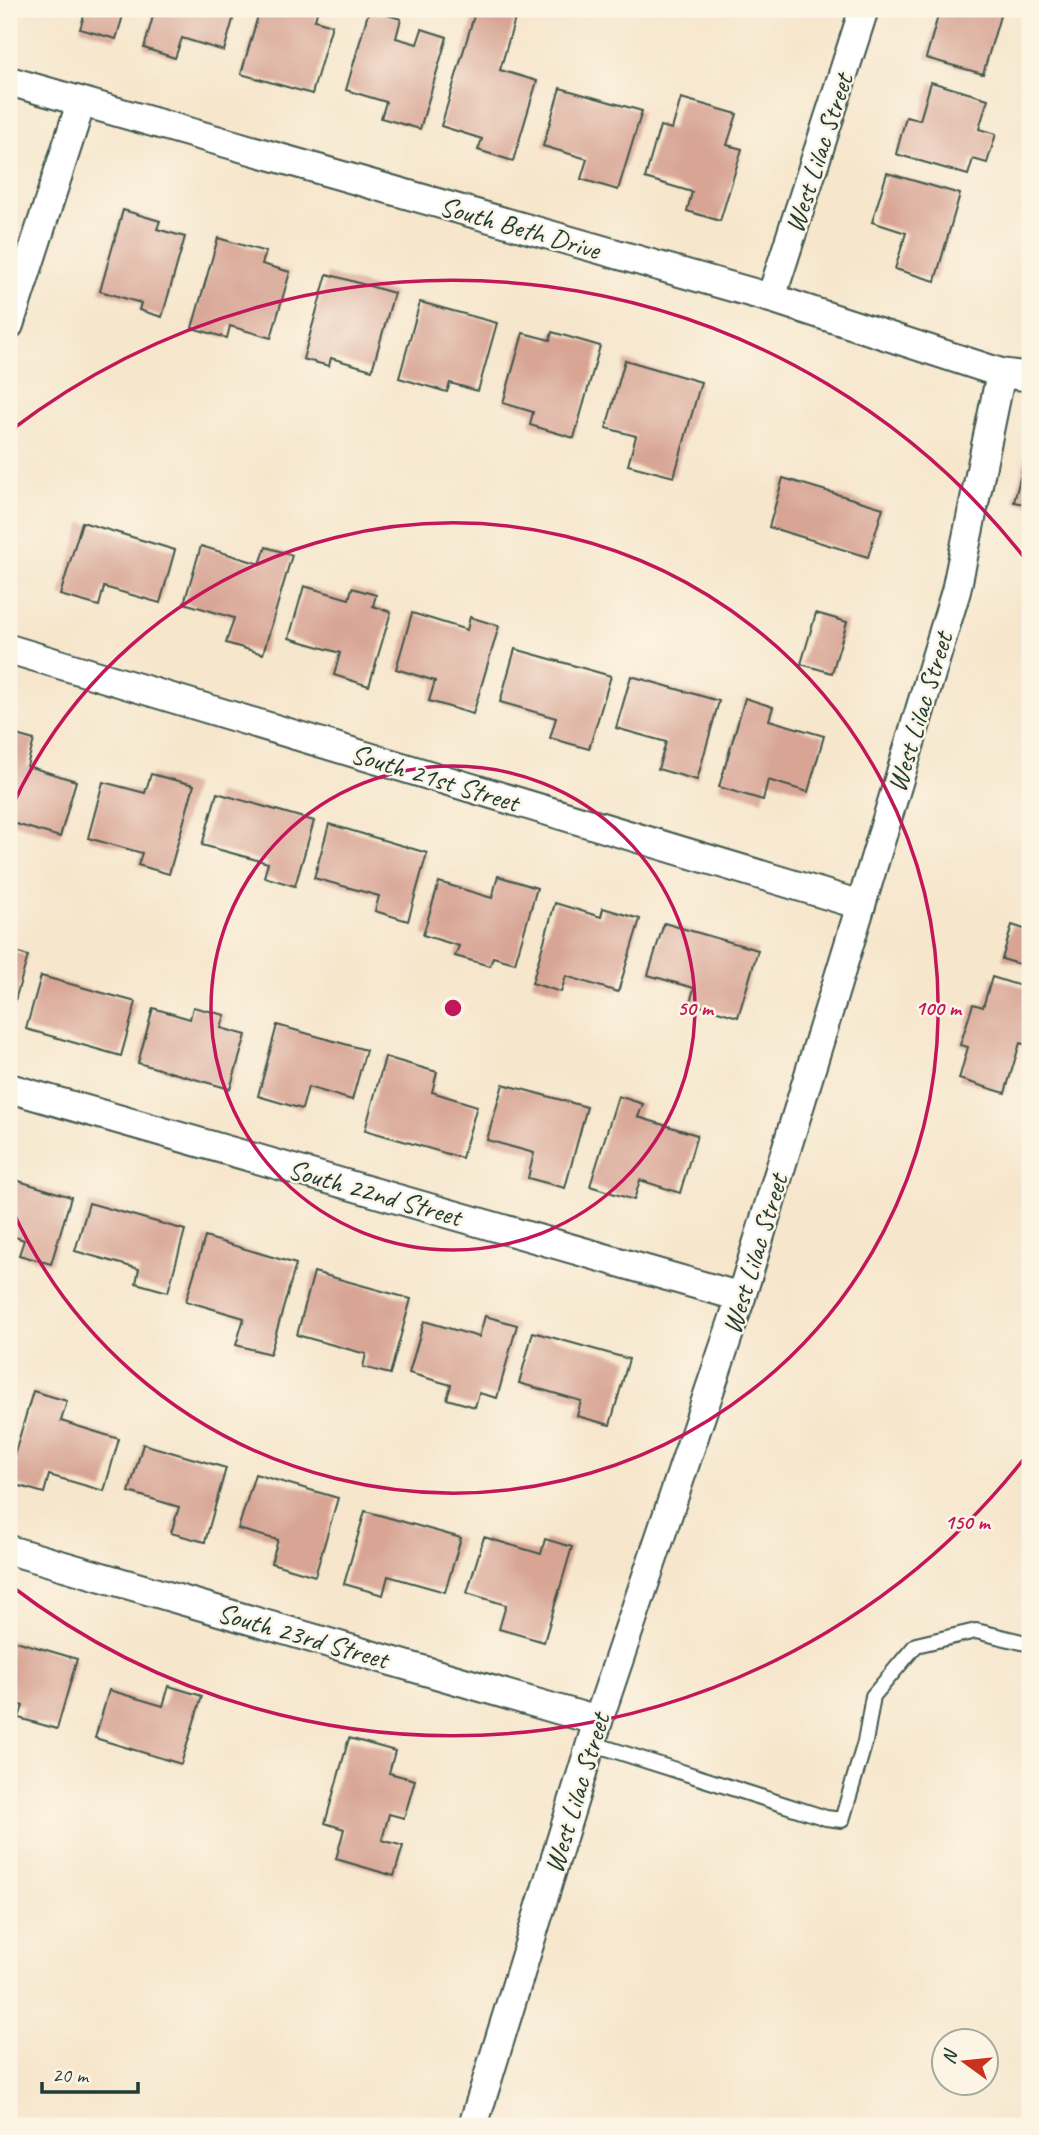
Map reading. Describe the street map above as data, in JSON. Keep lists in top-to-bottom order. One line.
{"streets":{"street":["West Lilac Street","South Beth Drive","South 21st Street","South 22nd Street","South 23rd Street"]},"crossings":[["West Lilac Street","South Beth Drive"],["West Lilac Street","South 21st Street"],["West Lilac Street","South 22nd Street"],["West Lilac Street","South 23rd Street"]],"scale_bar":"20 m","north":"left","rings":["50 m","100 m","150 m"]}
